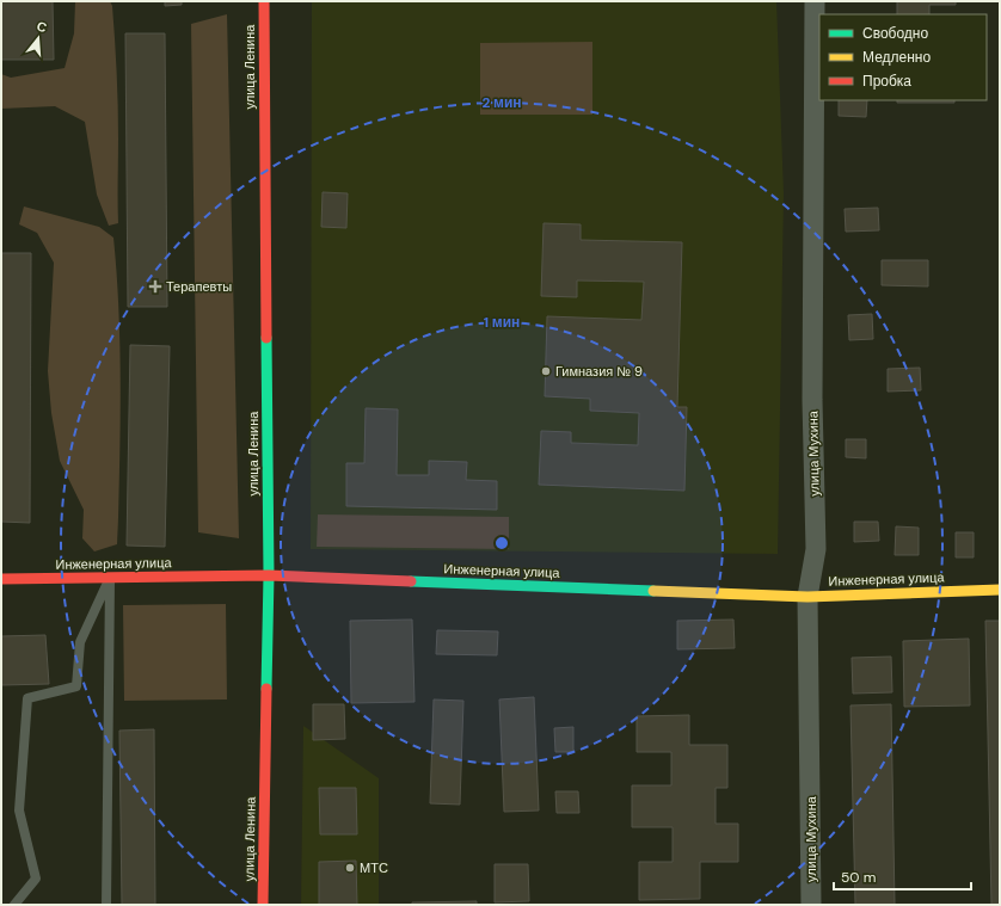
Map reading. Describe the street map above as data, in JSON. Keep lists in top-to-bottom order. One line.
{"streets":{"street":["улица Ленина","улица Мухина","Инженерная улица"]},"crossings":[["улица Ленина","Инженерная улица"],["улица Мухина","Инженерная улица"]],"places":{"health":["Терапевты"],"other":["Гимназия № 9","МТС"]},"legend":["Свободно","Медленно","Пробка"],"scale_bar":"50 m","north":"top","rings":["2 мин","1 мин"]}
